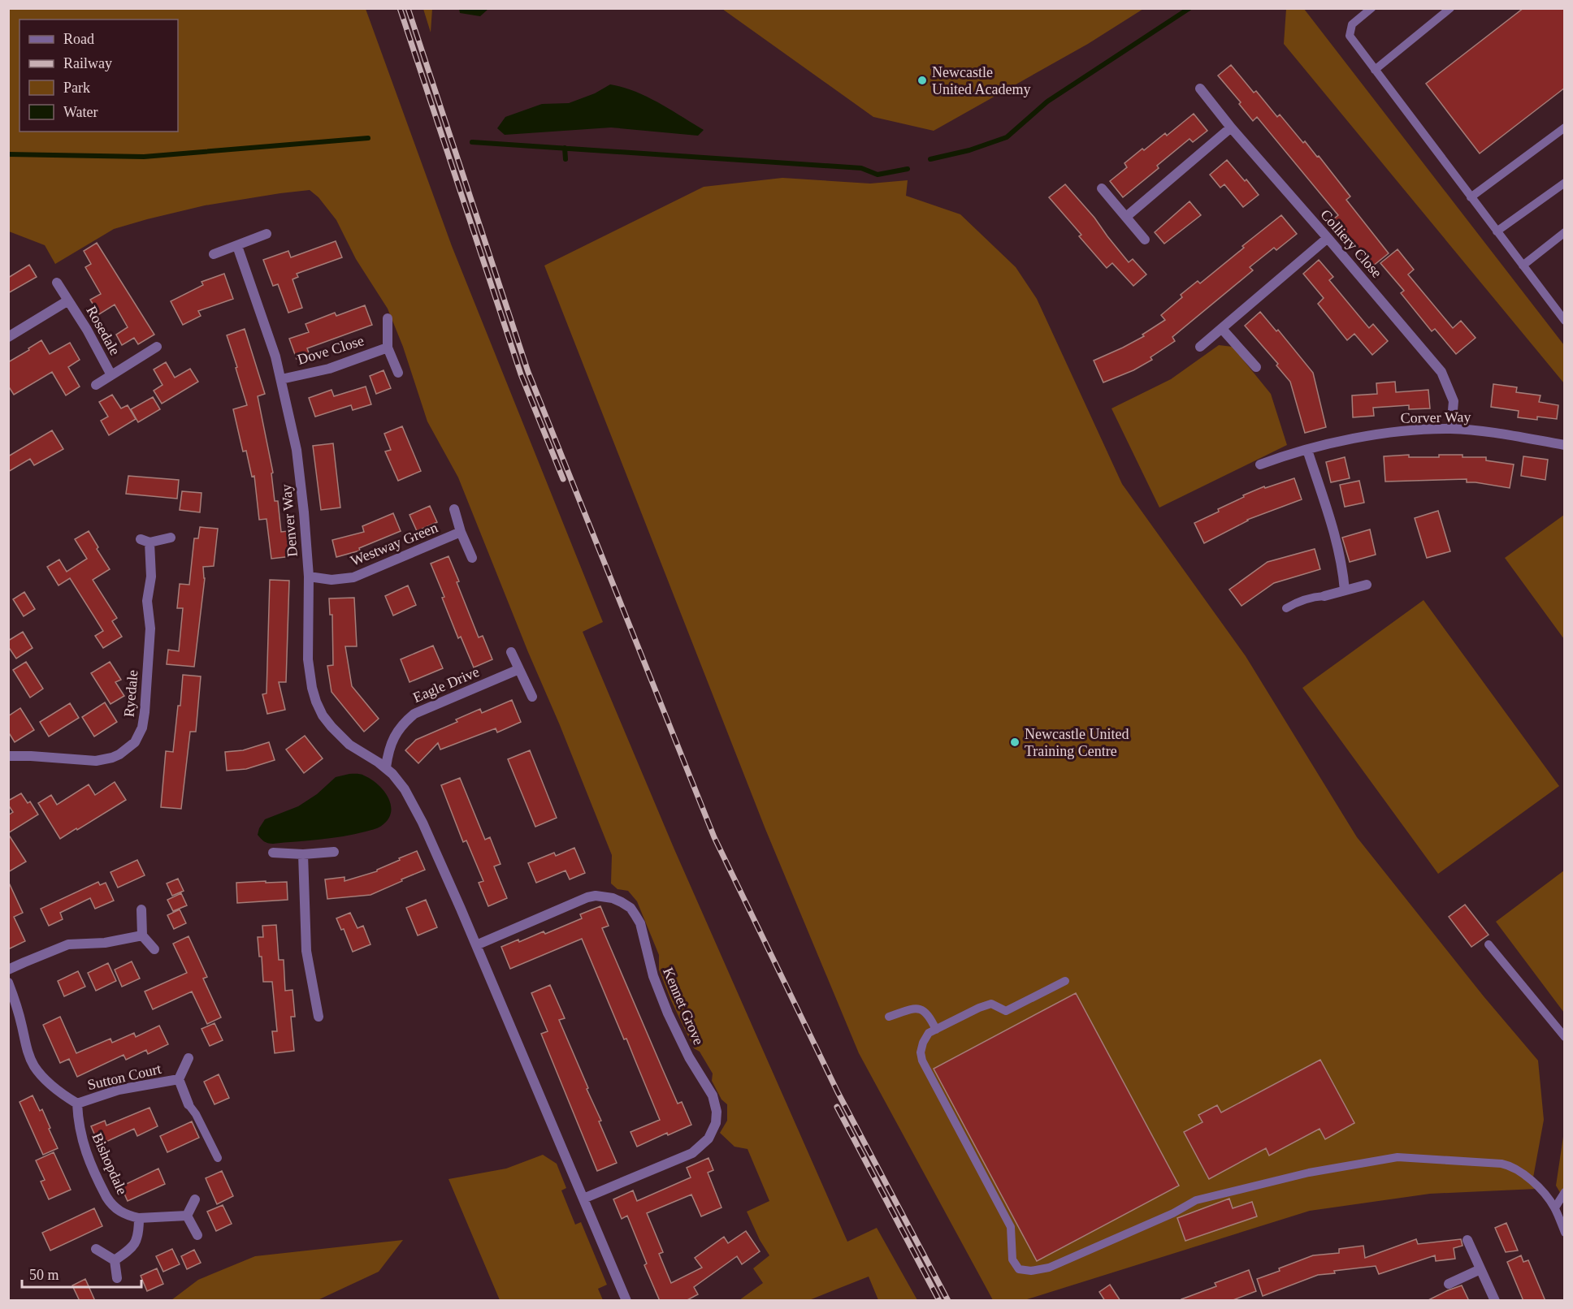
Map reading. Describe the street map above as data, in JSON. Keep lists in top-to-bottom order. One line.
{"streets":{"street":["Colliery Close","Rosedale","Dove Close","Corver Way","Denver Way","Westway Green","Eagle Drive","Ryedale","Kennet Grove","Sutton Court","Bishopdale"]},"crossings":[["Colliery Close","Corver Way"],["Dove Close","Denver Way"],["Denver Way","Westway Green"],["Denver Way","Eagle Drive"],["Denver Way","Kennet Grove"],["Sutton Court","Bishopdale"]],"places":["Newcastle United Academy","Newcastle United Training Centre"],"legend":["Road","Railway","Park","Water"],"scale_bar":"50 m"}
